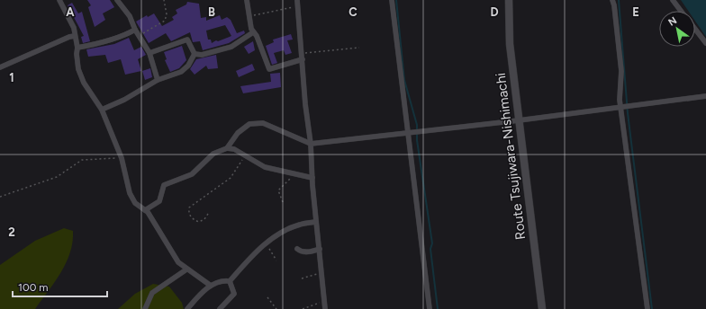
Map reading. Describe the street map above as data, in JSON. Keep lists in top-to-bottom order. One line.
{"streets":{"main road":["Route Tsujiwara-Nishimachi"]},"scale_bar":"100 m","north":"top left","grid":{"columns":["A","B","C","D","E"],"rows":["1","2"]}}
